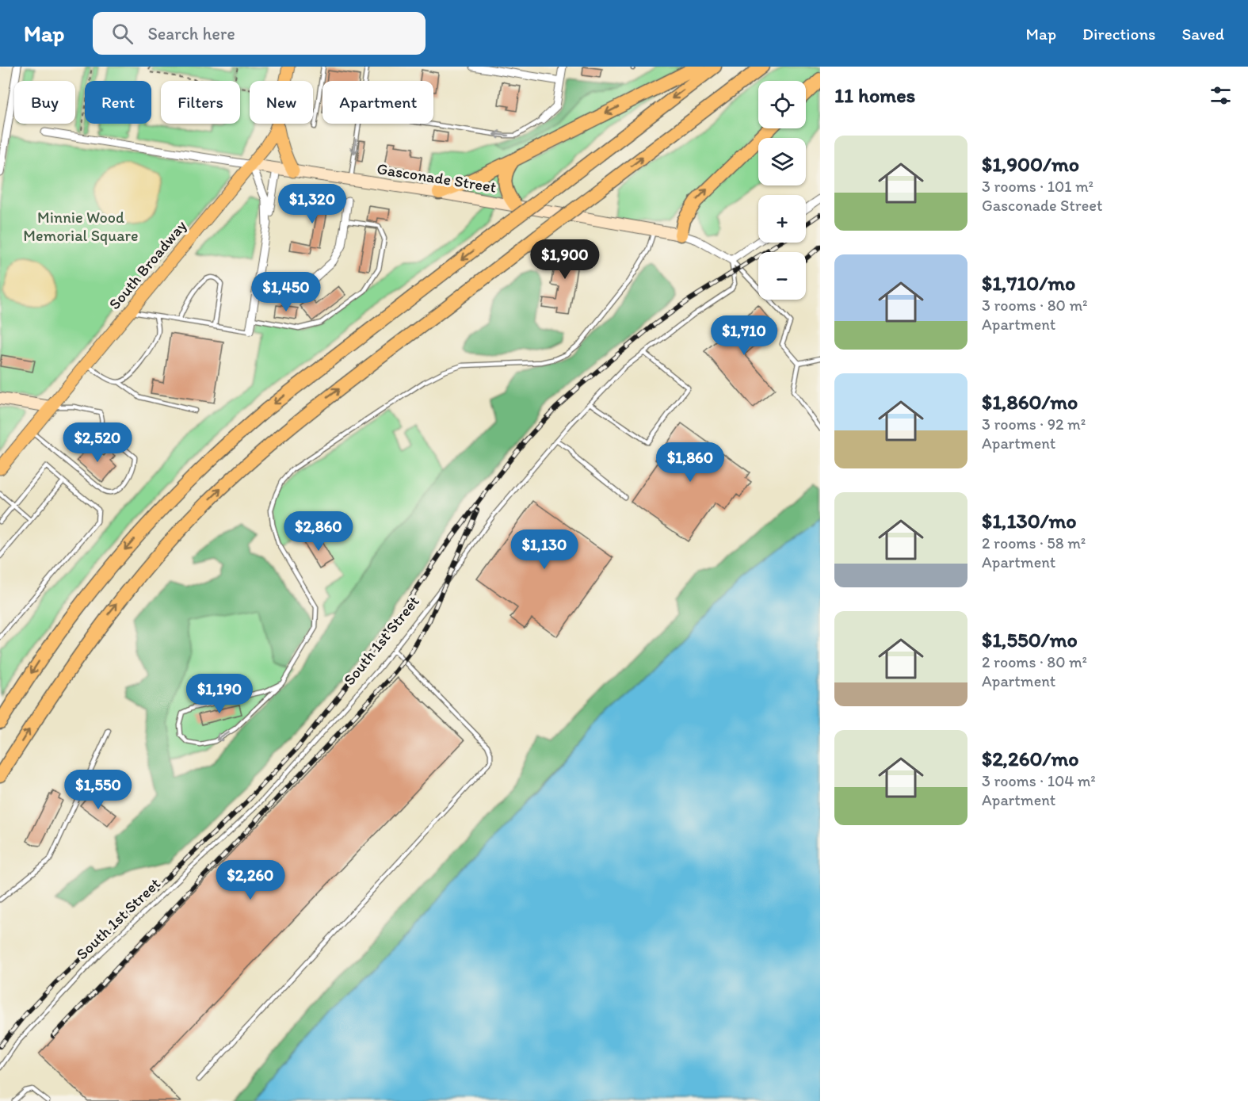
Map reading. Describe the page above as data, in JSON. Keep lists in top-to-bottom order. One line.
{"streets":{"main road":["South Broadway"],"street":["Gasconade Street"],"lane":["South 1st Street"]},"crossings":[["Gasconade Street","South Broadway"],["Gasconade Street","South 1st Street"]],"parks":["Minnie Wood Memorial Square"],"page":{"header":"Map","search":"Search here","nav":["Map","Directions","Saved"],"heading":"11 homes","map_buttons":["+","−"],"chip":["Buy","Rent","Filters","New","Apartment"],"list":[{"name":"$1,900/mo","note":"3 rooms · 101 m² · Gasconade Street"},{"name":"$1,710/mo","note":"3 rooms · 80 m² · Apartment"},{"name":"$1,860/mo","note":"3 rooms · 92 m² · Apartment"},{"name":"$1,130/mo","note":"2 rooms · 58 m² · Apartment"},{"name":"$1,550/mo","note":"2 rooms · 80 m² · Apartment"},{"name":"$2,260/mo","note":"3 rooms · 104 m² · Apartment"}],"price":["$1,320","$1,900","$1,450","$1,710","$2,520","$1,860","$2,860","$1,130","$1,190","$1,550","$2,260"]}}
